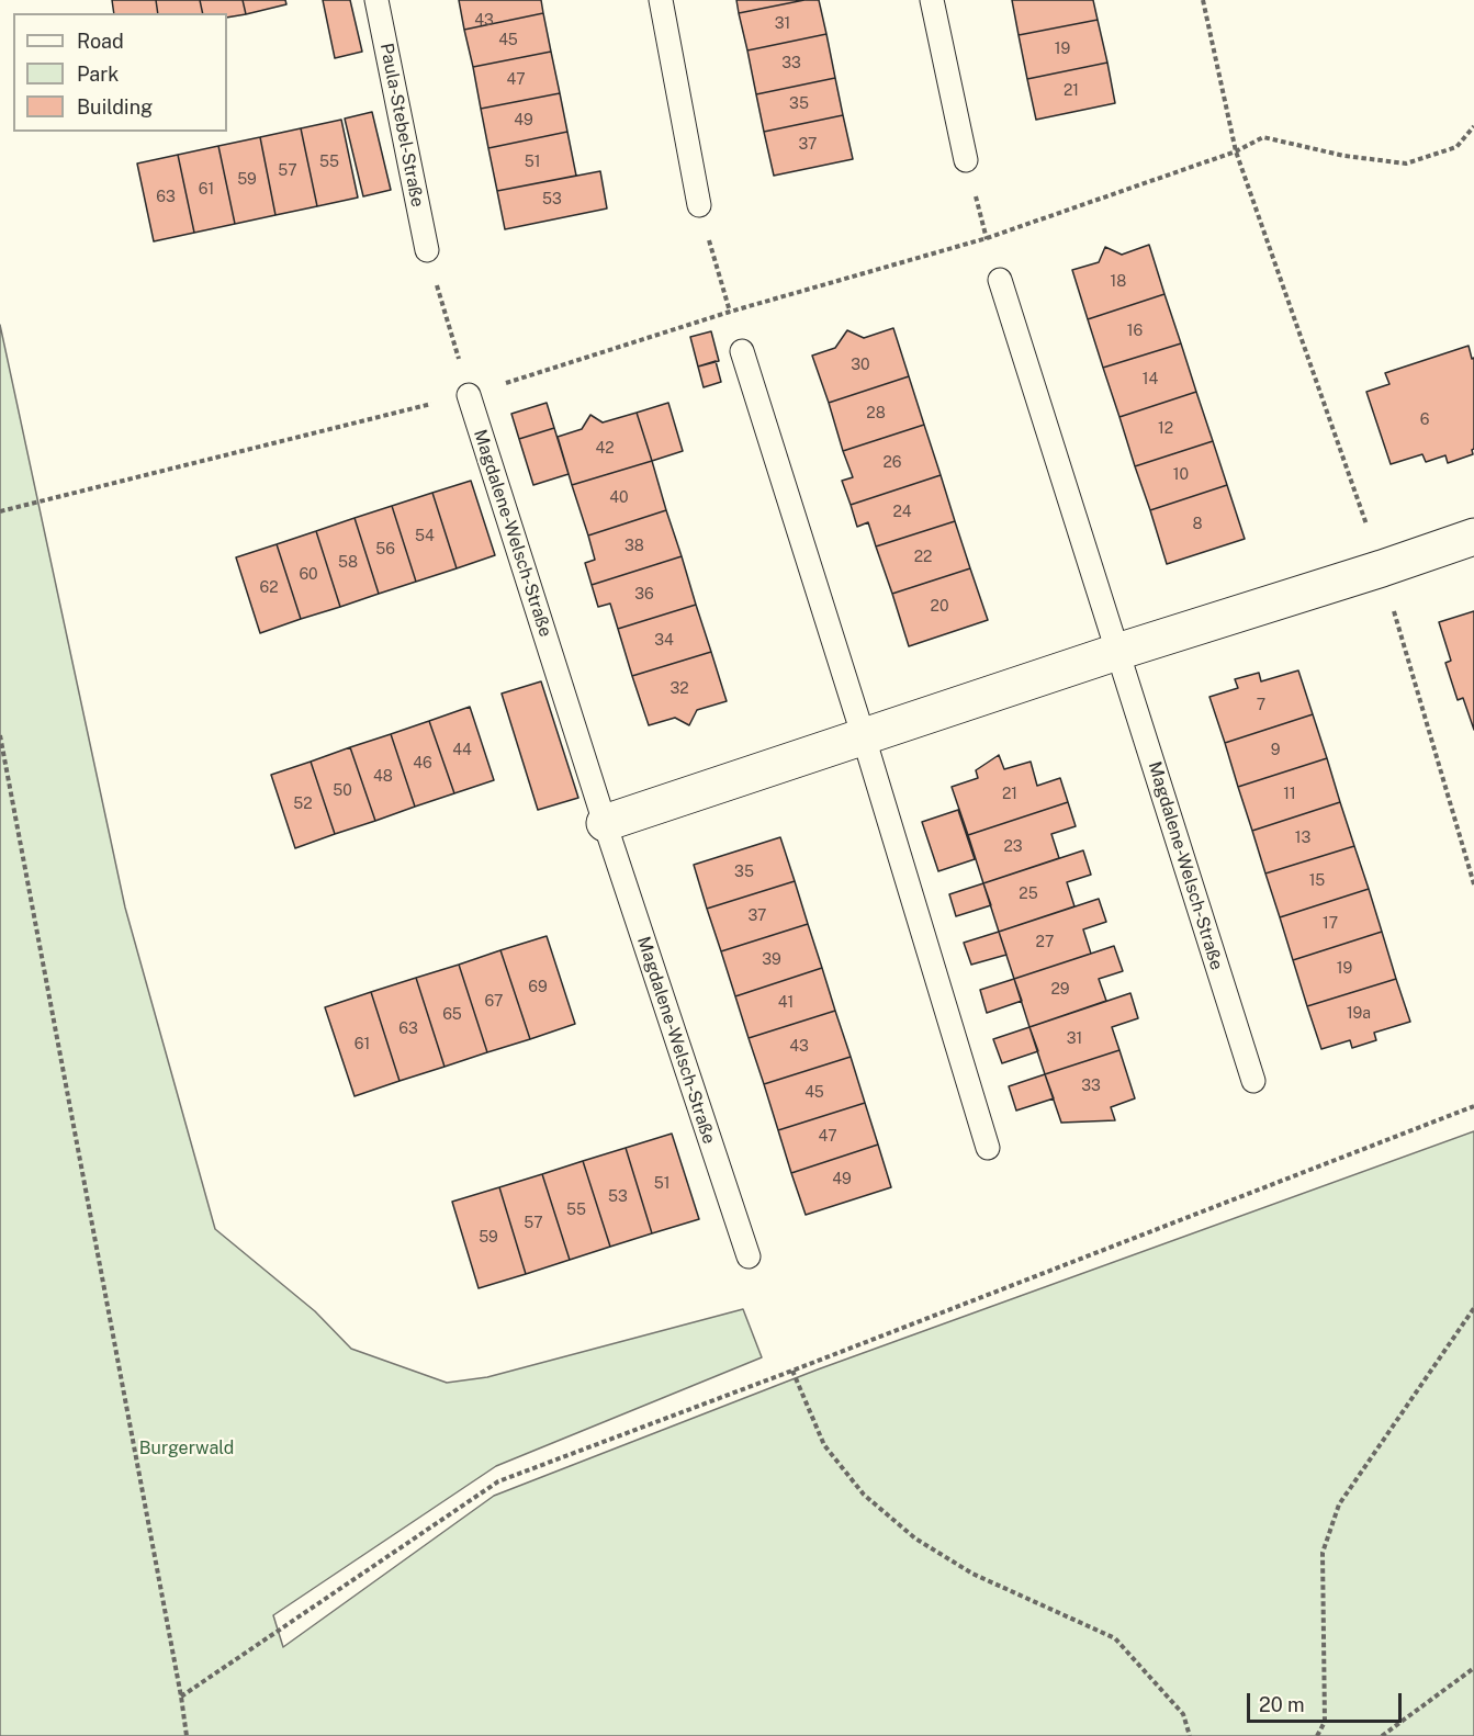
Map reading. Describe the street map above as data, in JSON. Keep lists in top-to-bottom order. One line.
{"streets":{"lane":["Paula-Stebel-Straße","Magdalene-Welsch-Straße"]},"parks":["Burgerwald"],"house_numbers":["43","31","45","19","33","47","21","35","49","37","55","51","57","59","61","63","53","18","16","30","14","28","6","12","42","26","10","40","24","8","54","38","56","22","58","60","62","36","20","34","32","7","44","9","46","48","50","21","11","52","13","23","35","15","25","37","17","27","39","19","69","29","67","41","19a","65","63","31","61","43","33","45","47","49","51","53","55","57","59"],"legend":["Road","Park","Building"],"scale_bar":"20 m"}
